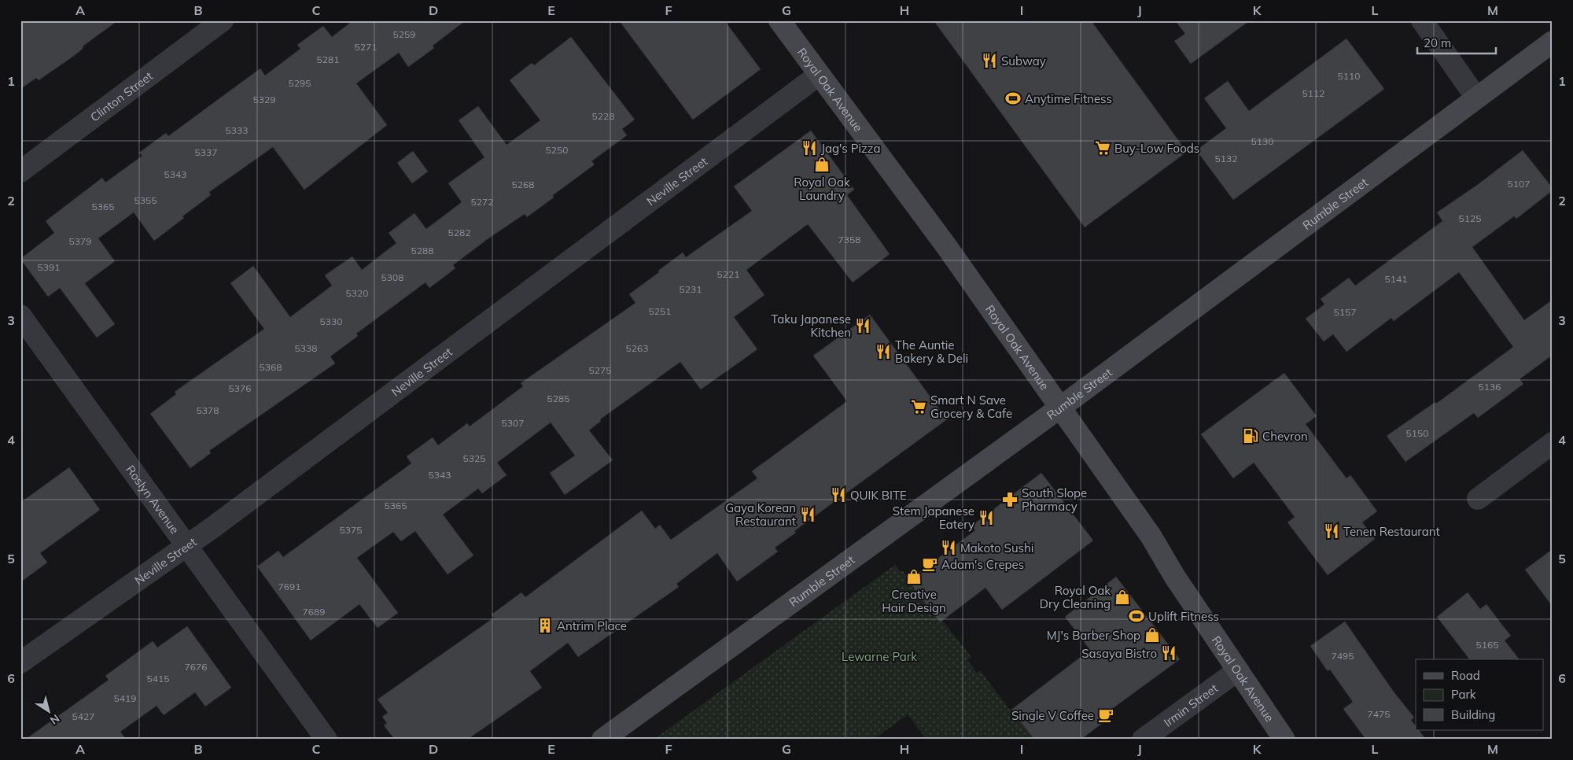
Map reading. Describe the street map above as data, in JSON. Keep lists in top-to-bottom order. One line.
{"streets":{"street":["Royal Oak Avenue","Clinton Street","Neville Street","Rumble Street","Roslyn Avenue","Irmin Street"]},"crossings":[["Royal Oak Avenue","Neville Street"],["Royal Oak Avenue","Rumble Street"],["Royal Oak Avenue","Irmin Street"],["Neville Street","Roslyn Avenue"]],"parks":["Lewarne Park"],"places":{"restaurant":["Subway","Jag's Pizza","Taku Japanese Kitchen","The Auntie Bakery & Deli","QUIK BITE","Gaya Korean Restaurant","Stem Japanese Eatery","Tenen Restaurant","Makoto Sushi","Sasaya Bistro"],"sports":["Anytime Fitness","Uplift Fitness"],"supermarket":["Buy-Low Foods","Smart N Save Grocery & Cafe"],"shop":["Royal Oak Laundry","Creative Hair Design","Royal Oak Dry Cleaning","MJ's Barber Shop"],"fuel station":["Chevron"],"pharmacy":["South Slope Pharmacy"],"cafe":["Adam's Crepes","Single V Coffee"],"building":["Antrim Place"]},"house_numbers":["5259","5271","5281","5110","5295","5112","5329","5228","5333","5130","5250","5337","5132","5343","5107","5268","5355","5272","5365","5125","5282","7358","5379","5288","5391","5221","5308","5141","5231","5320","5251","5157","5330","5338","5263","5368","5275","5136","5376","5285","5378","5307","5150","5325","5343","5365","5375","7691","7689","5165","7495","7676","5415","5419","7475","5427"],"legend":["Road","Park","Building"],"scale_bar":"20 m","north":"bottom right","grid":{"columns":["A","B","C","D","E","F","G","H","I","J","K","L","M"],"rows":["1","2","3","4","5","6"]}}
